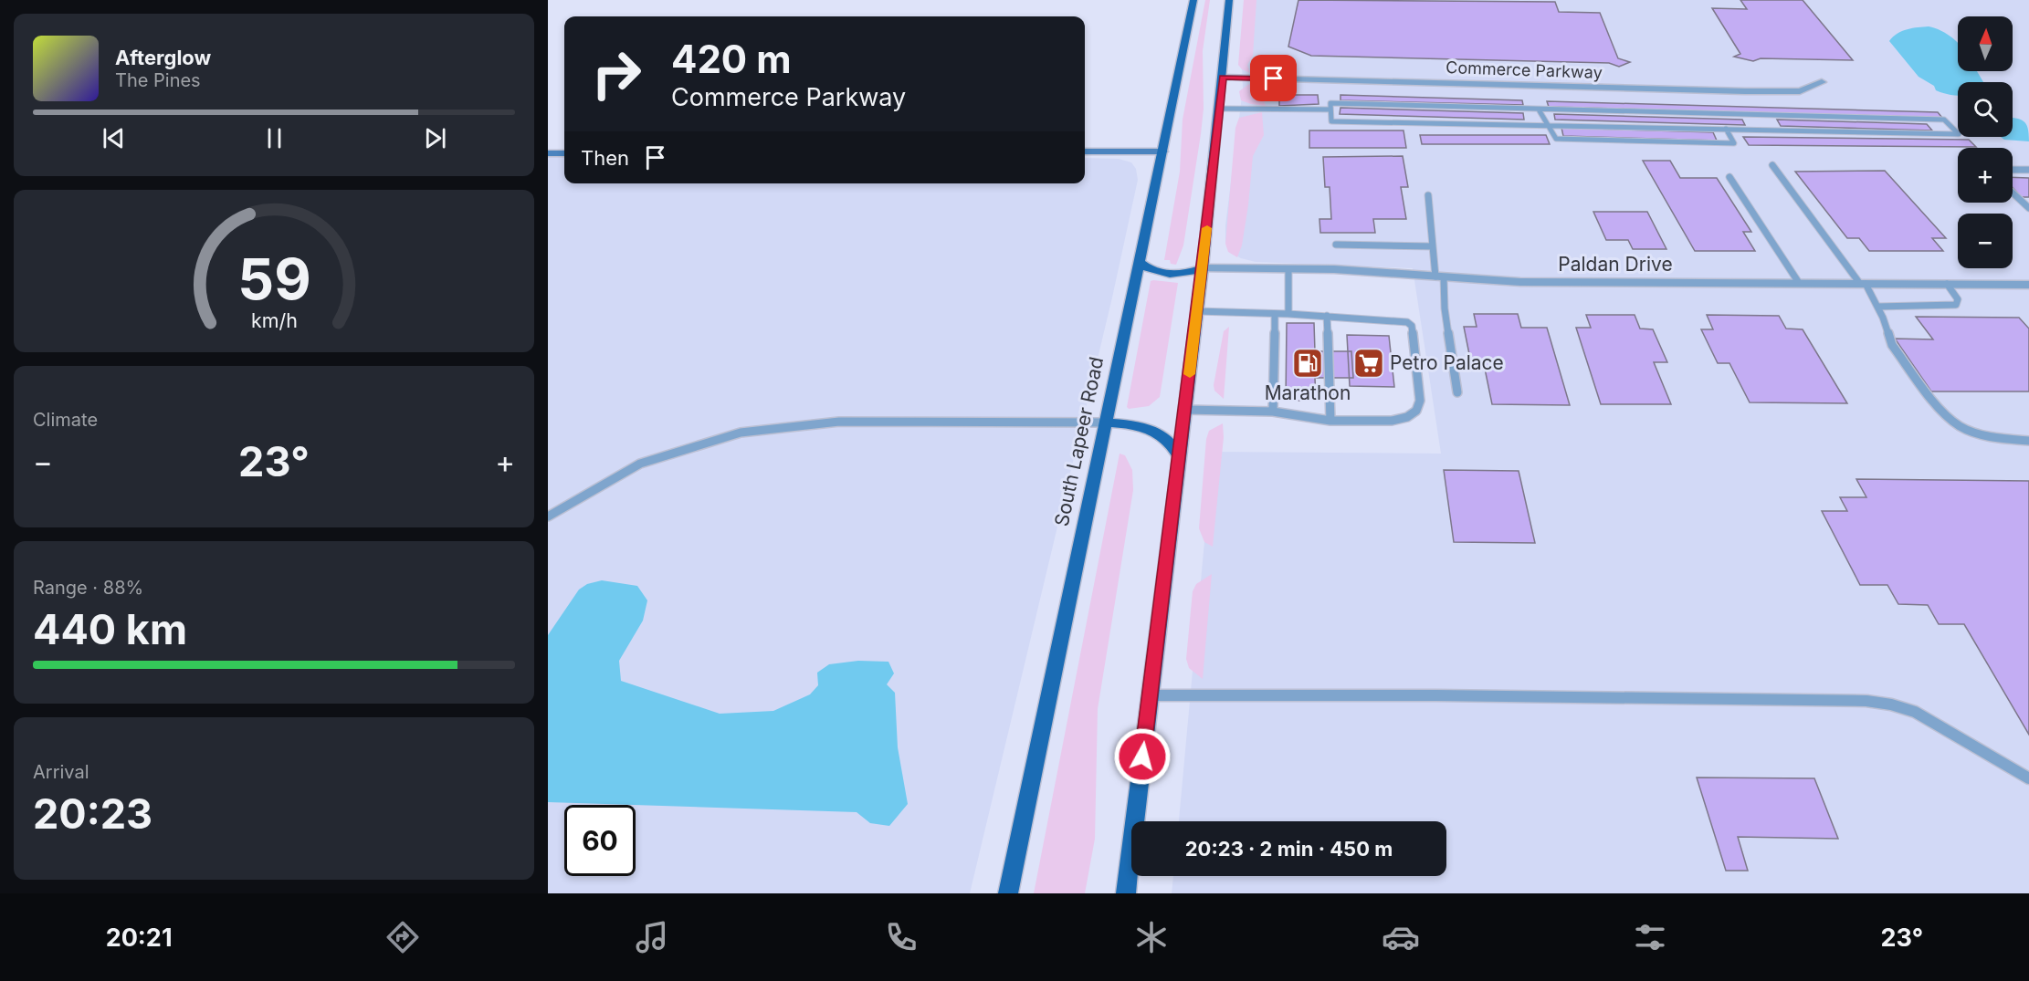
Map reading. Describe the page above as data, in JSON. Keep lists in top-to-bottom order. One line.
{"streets":{"main road":["South Lapeer Road"],"street":["Commerce Parkway","Paldan Drive"]},"places":{"fuel station":["Marathon"],"supermarket":["Petro Palace"]},"north":"top","page":{"map_buttons":["+","−"],"turn":["420 m","Commerce Parkway"],"song":["Afterglow","The Pines"],"then":"Then","tile":["Climate",["Range · 88%","440 km"],["Arrival","20:23"]],"heat":["−","23°","+"],"limit":"60","trip":"20:23 · 2 min · 450 m","tabs":["20:21","23°"],"gauge":["59","km/h"]}}
